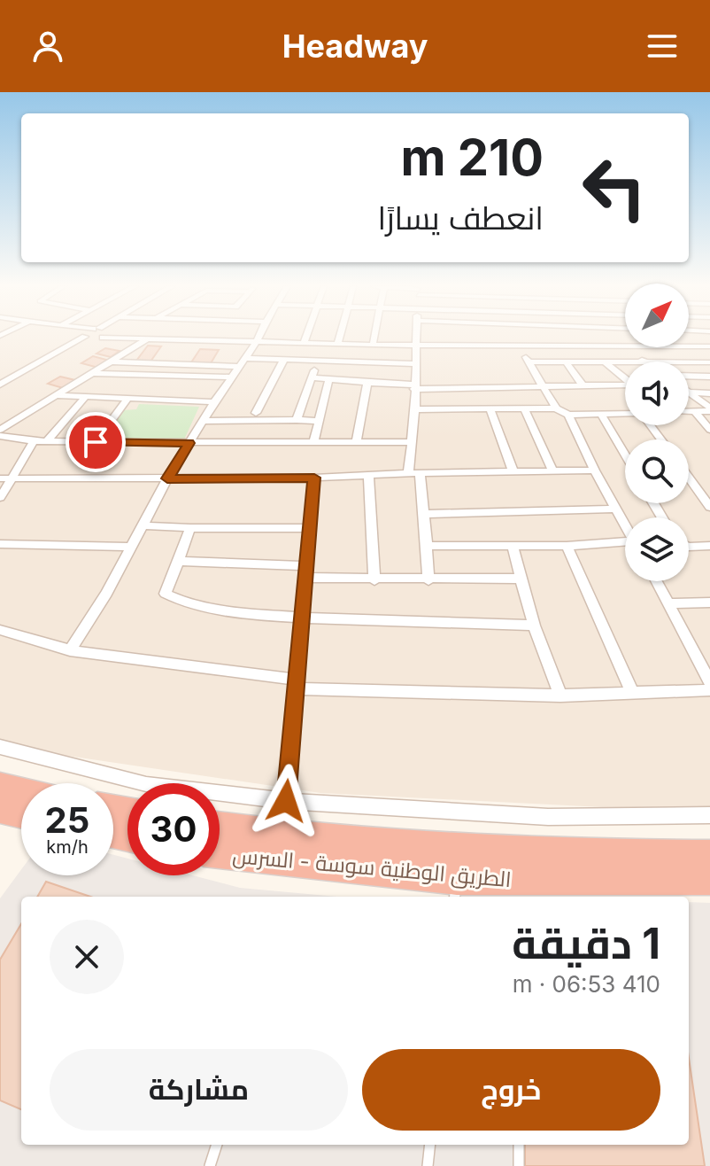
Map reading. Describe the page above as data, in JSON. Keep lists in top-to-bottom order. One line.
{"streets":{"highway":["الطريق الوطنية سوسة - السرس"]},"north":"top right","page":{"header":"Headway","turn":["210 m","انعطف يسارًا"],"speed":"25 km/h","limit":"30","heading":["1 دقيقة","410 m · 06:53"],"buttons":["خروج","مشاركة"]}}
